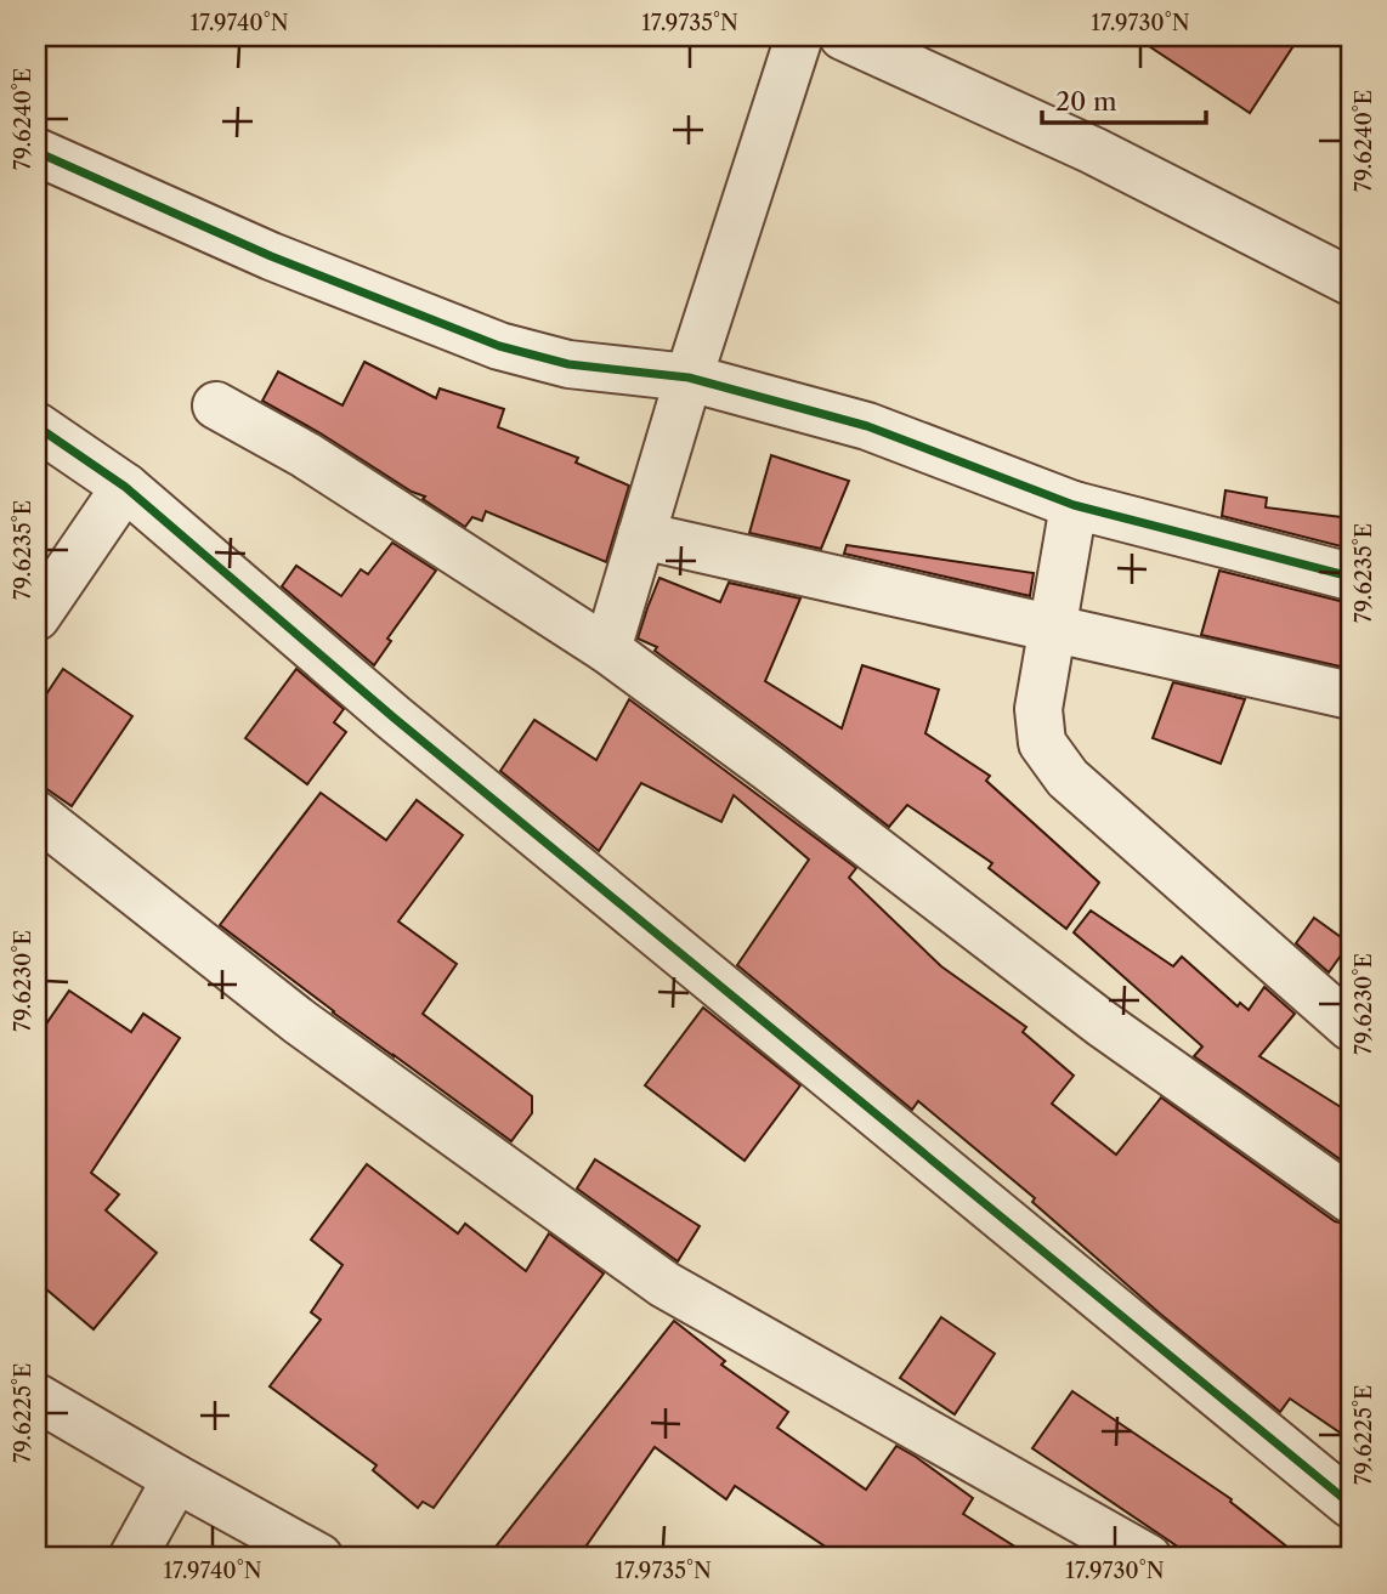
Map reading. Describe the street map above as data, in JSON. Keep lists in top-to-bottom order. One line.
{"scale_bar":"20 m","coordinates":["17.9740°N","17.9735°N","17.9730°N","79.6240°E","79.6235°E","79.6230°E","79.6225°E"]}
